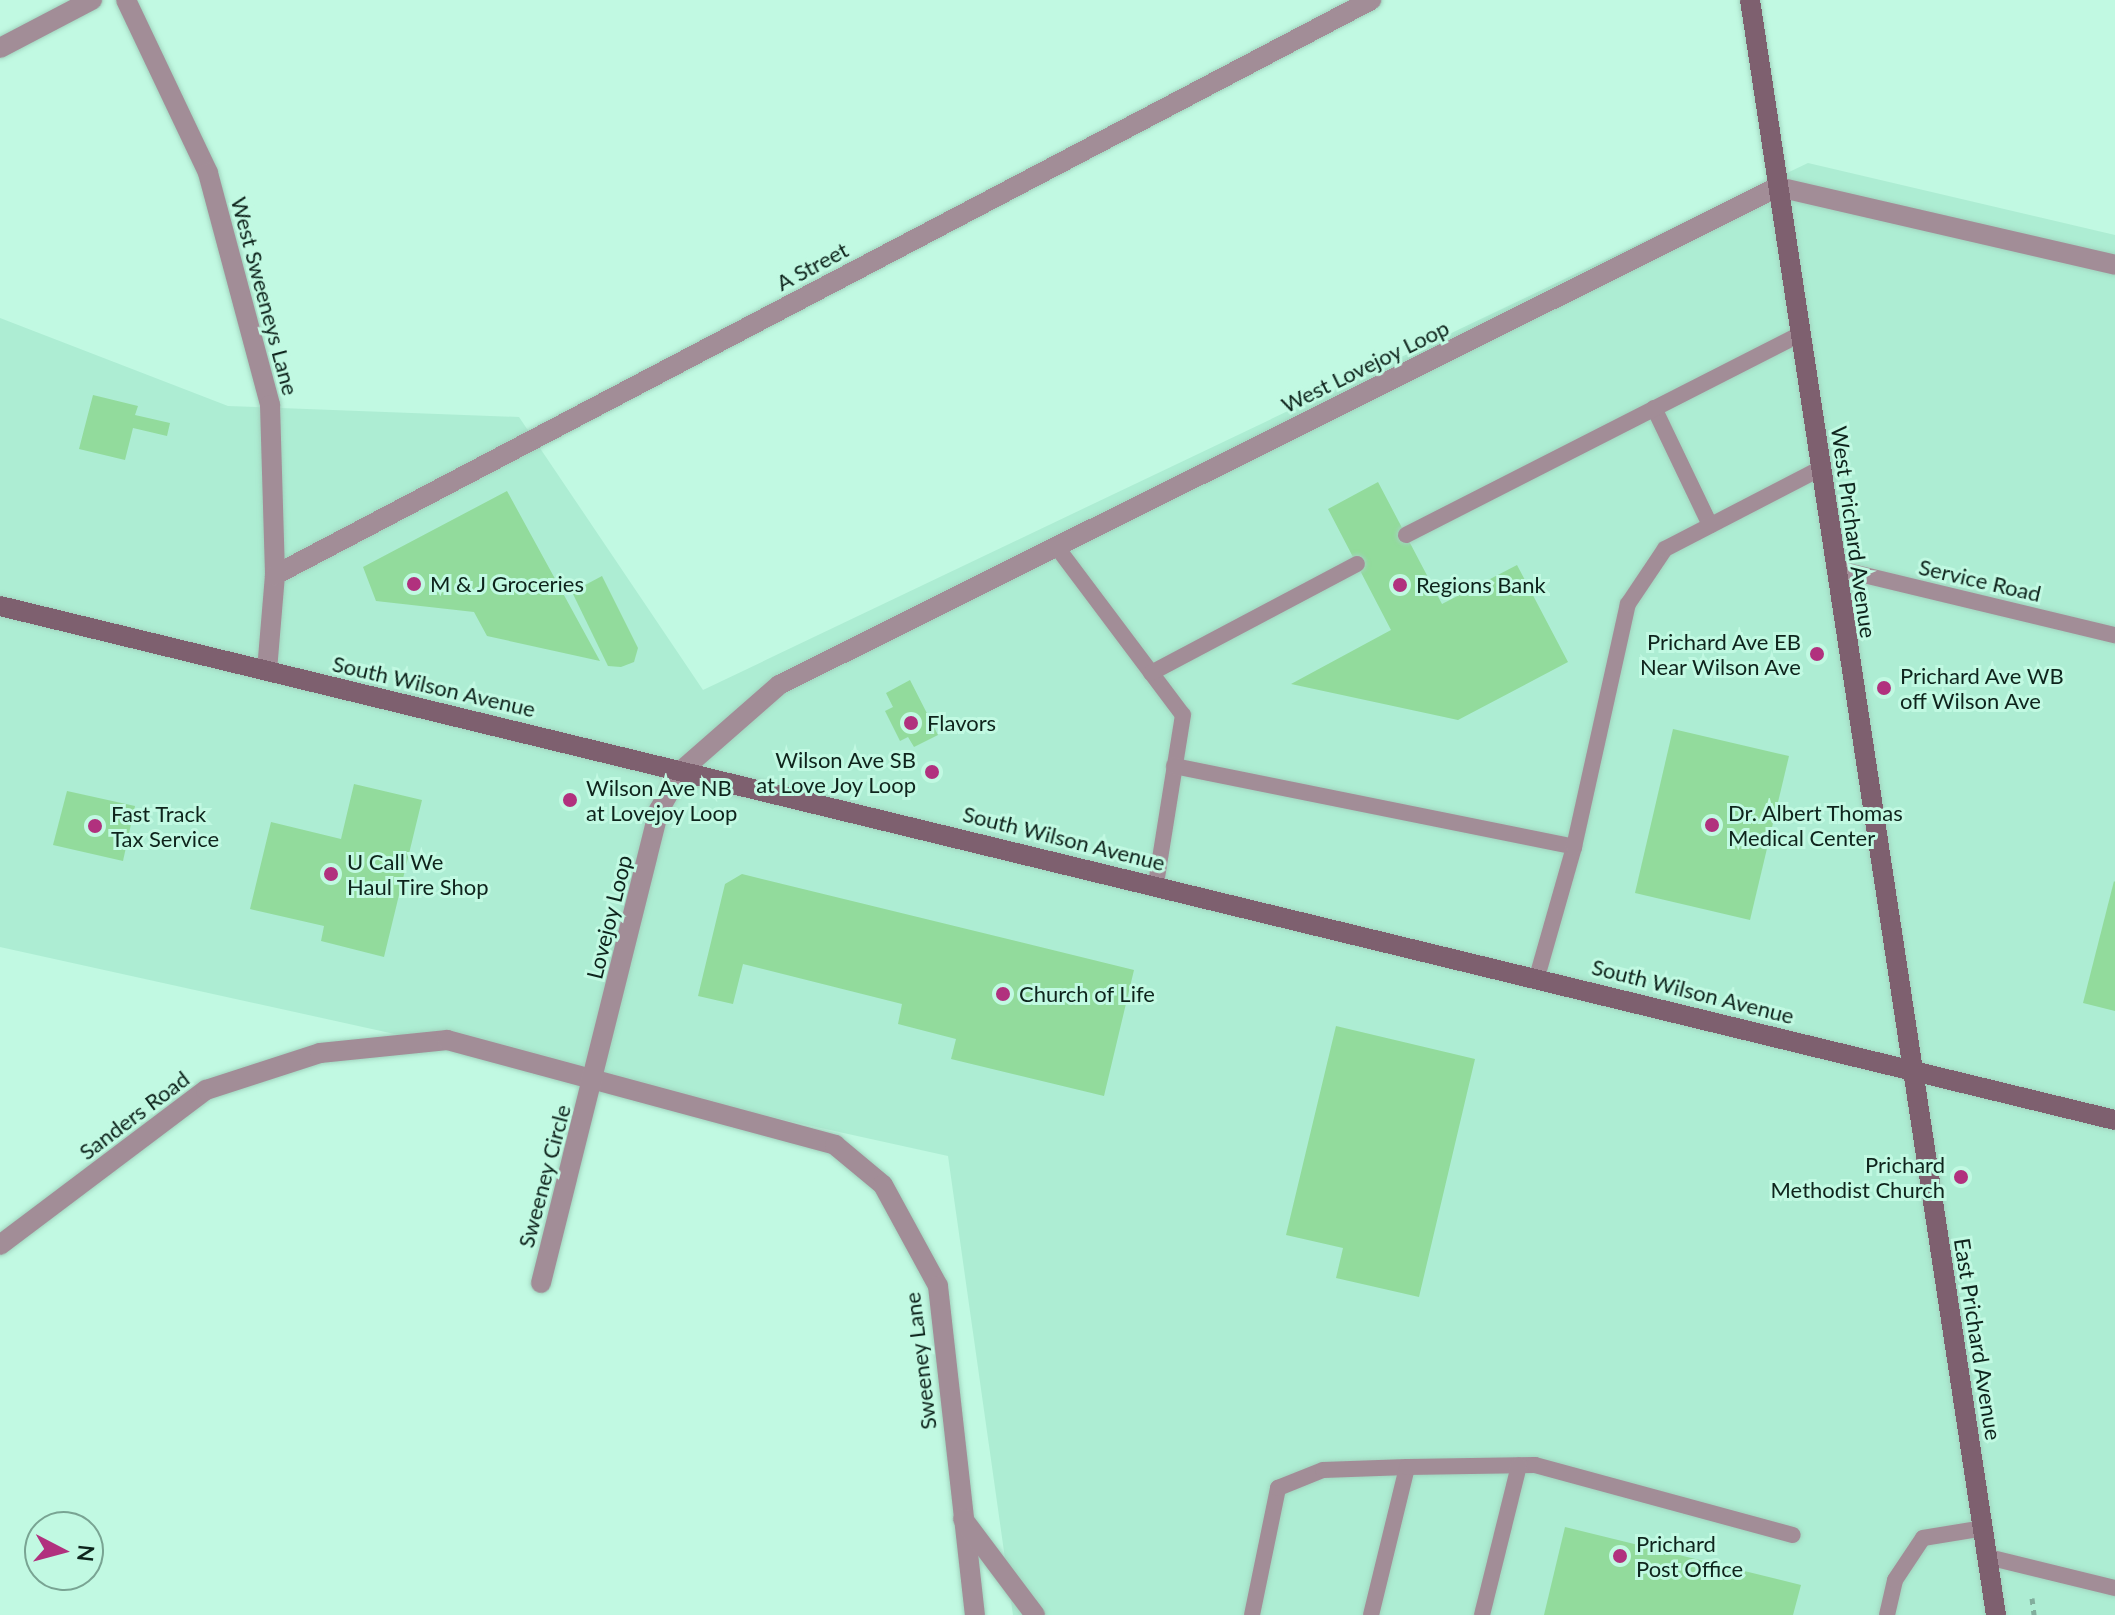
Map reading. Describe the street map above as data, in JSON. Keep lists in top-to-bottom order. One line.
{"streets":{"main road":["West Prichard Avenue","South Wilson Avenue","East Prichard Avenue"],"street":["A Street","West Sweeneys Lane","West Lovejoy Loop","Lovejoy Loop","Sanders Road","Sweeney Circle","Sweeney Lane"],"lane":["Service Road"]},"crossings":[["A Street","West Sweeneys Lane"],["West Sweeneys Lane","South Wilson Avenue"],["West Lovejoy Loop","West Prichard Avenue"],["West Lovejoy Loop","South Wilson Avenue"],["West Lovejoy Loop","Lovejoy Loop"],["West Prichard Avenue","Service Road"],["West Prichard Avenue","South Wilson Avenue"],["West Prichard Avenue","East Prichard Avenue"],["South Wilson Avenue","Lovejoy Loop"],["South Wilson Avenue","East Prichard Avenue"],["Lovejoy Loop","Sanders Road"],["Lovejoy Loop","Sweeney Circle"],["Lovejoy Loop","Sweeney Lane"],["Sanders Road","Sweeney Circle"],["Sanders Road","Sweeney Lane"],["Sweeney Circle","Sweeney Lane"]],"places":["M & J Groceries","Regions Bank","Prichard Ave EB Near Wilson Ave","Prichard Ave WB off Wilson Ave","Flavors","Wilson Ave SB at Love Joy Loop","Wilson Ave NB at Lovejoy Loop","Dr. Albert Thomas Medical Center","Fast Track Tax Service","U Call We Haul Tire Shop","Church of Life","Prichard Methodist Church","Prichard Post Office"],"north":"right"}
